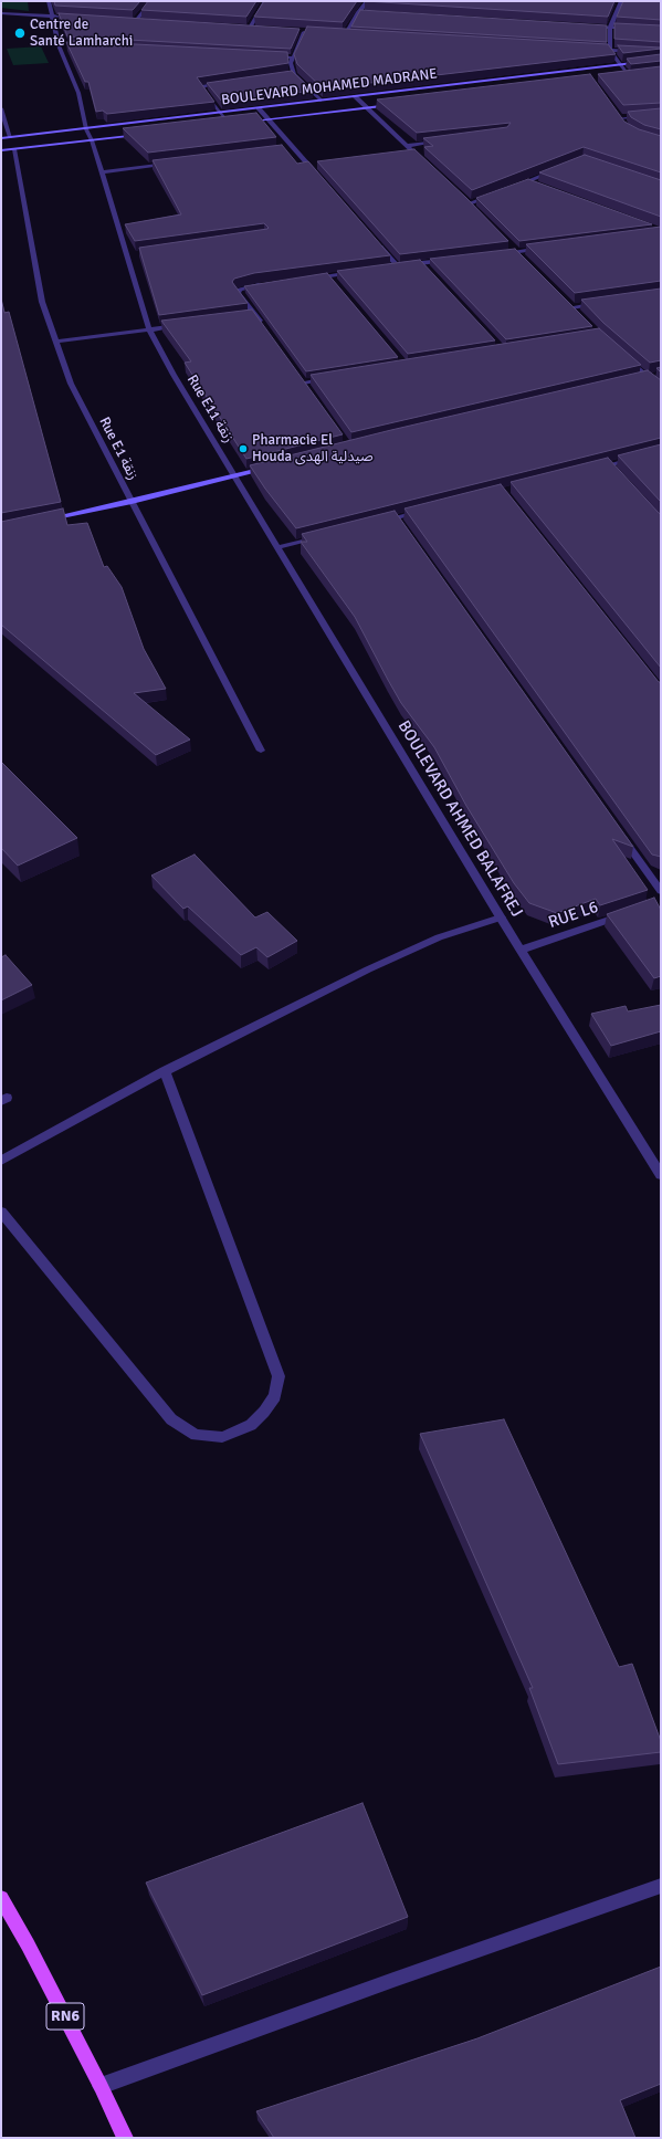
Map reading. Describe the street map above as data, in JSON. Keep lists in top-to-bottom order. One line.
{"streets":{"main road":["RN6"],"street":["BOULEVARD MOHAMED MADRANE","Rue E11 زنقة","Rue E1 زنقة","BOULEVARD AHMED BALAFREJ","RUE L6"]},"crossings":[["BOULEVARD MOHAMED MADRANE","Rue E11 زنقة"],["BOULEVARD MOHAMED MADRANE","Rue E1 زنقة"],["Rue E11 زنقة","BOULEVARD AHMED BALAFREJ"],["BOULEVARD AHMED BALAFREJ","RUE L6"]],"places":["Centre de Santé Lamharchi","Pharmacie El Houda صيدلية الهدى"]}
